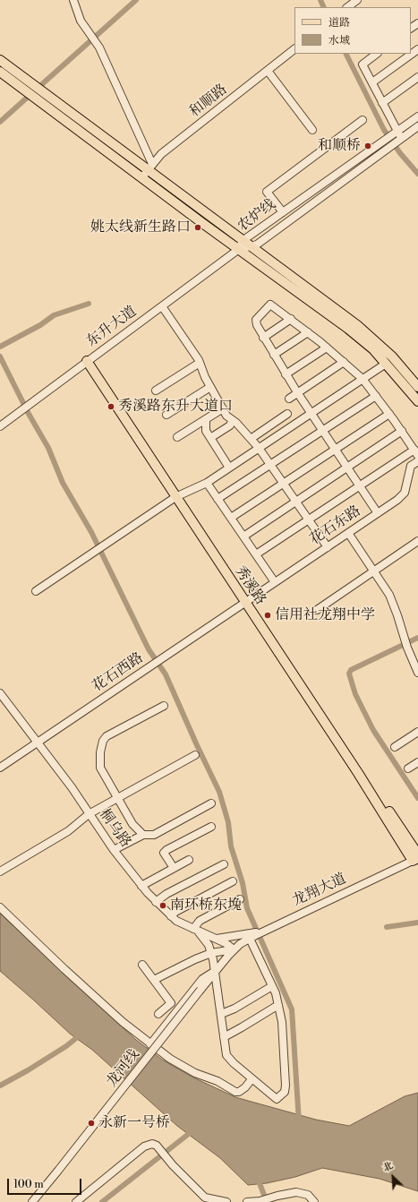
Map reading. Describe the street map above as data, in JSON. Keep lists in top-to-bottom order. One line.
{"streets":{"main road":["秀溪路"],"street":["和顺路","农炉线","东升大道","花石东路","花石西路","桐乌路","龙翔大道","龙河线"]},"crossings":[["农炉线","东升大道"],["东升大道","秀溪路"],["花石东路","秀溪路"],["花石东路","花石西路"],["秀溪路","花石西路"],["秀溪路","龙翔大道"],["花石西路","桐乌路"],["桐乌路","龙翔大道"],["桐乌路","龙河线"],["龙翔大道","龙河线"]],"places":["和顺桥","姚太线新生路口","秀溪路东升大道口","信用社龙翔中学","南环桥东堍","永新一号桥"],"legend":["道路","水域"],"scale_bar":"100 m","north":"top left"}
